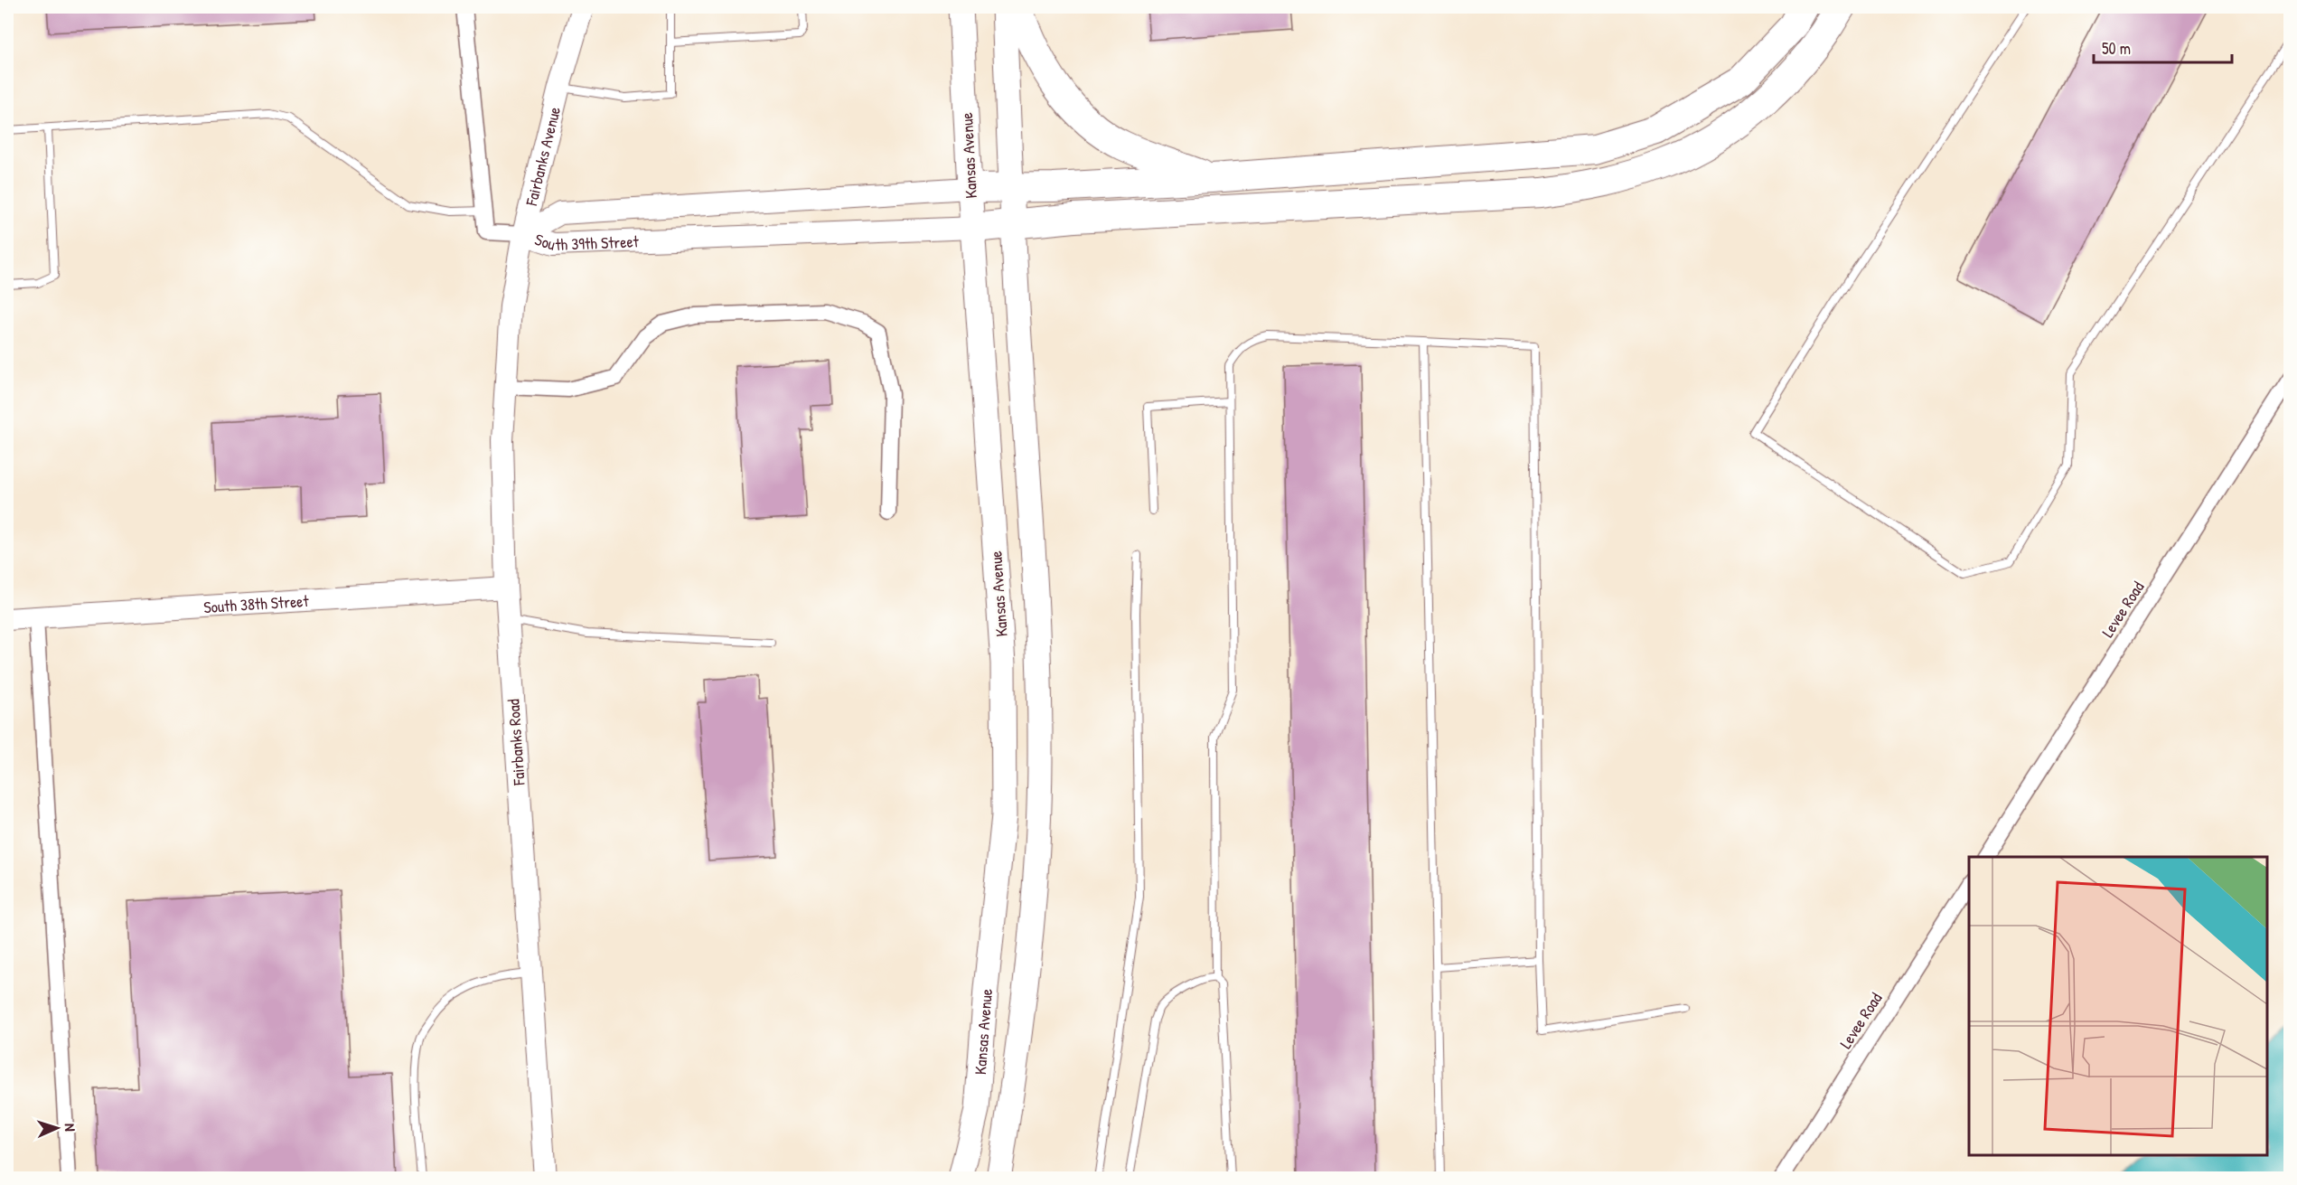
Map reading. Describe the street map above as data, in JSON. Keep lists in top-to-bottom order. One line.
{"streets":{"main road":["Kansas Avenue"],"street":["Fairbanks Avenue","South 39th Street","South 38th Street","Levee Road","Fairbanks Road"]},"crossings":[["Fairbanks Avenue","South 39th Street"],["Fairbanks Avenue","Fairbanks Road"],["Kansas Avenue","South 39th Street"],["South 38th Street","Fairbanks Road"]],"scale_bar":"50 m","north":"right"}
